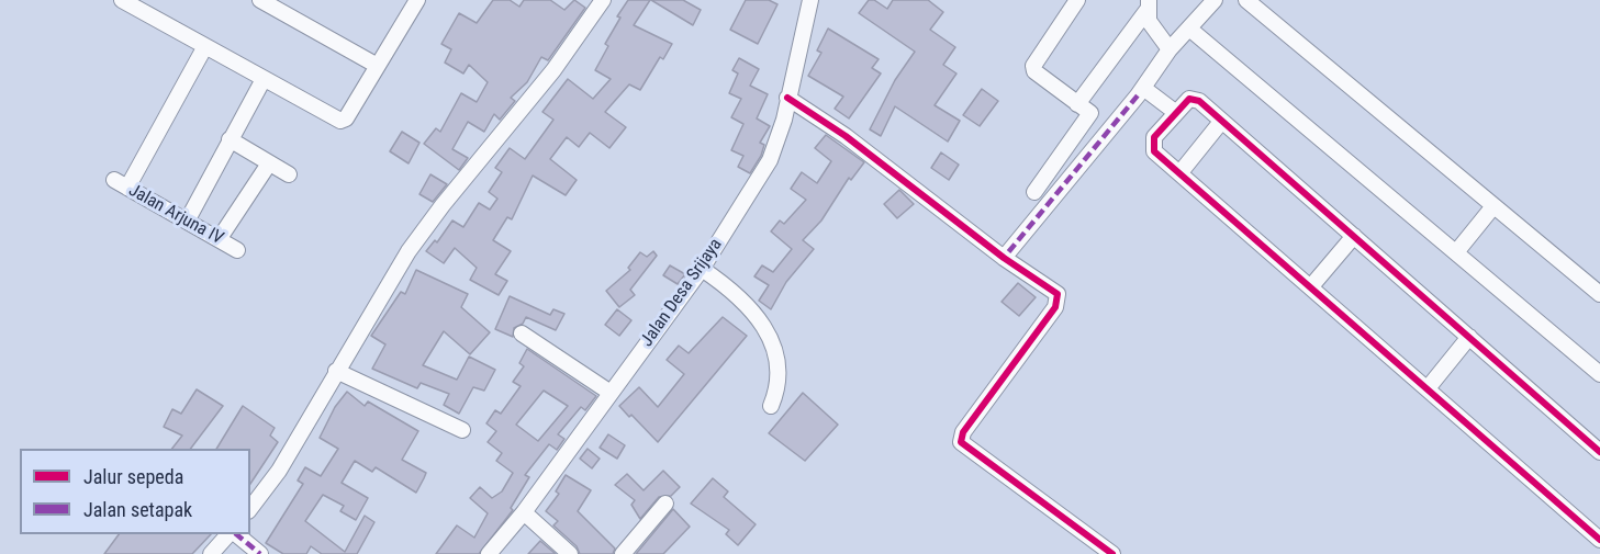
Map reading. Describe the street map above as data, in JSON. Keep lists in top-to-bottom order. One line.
{"streets":{"street":["Jalan Arjuna IV","Jalan Desa Srijaya"]},"legend":["Jalur sepeda","Jalan setapak"]}
